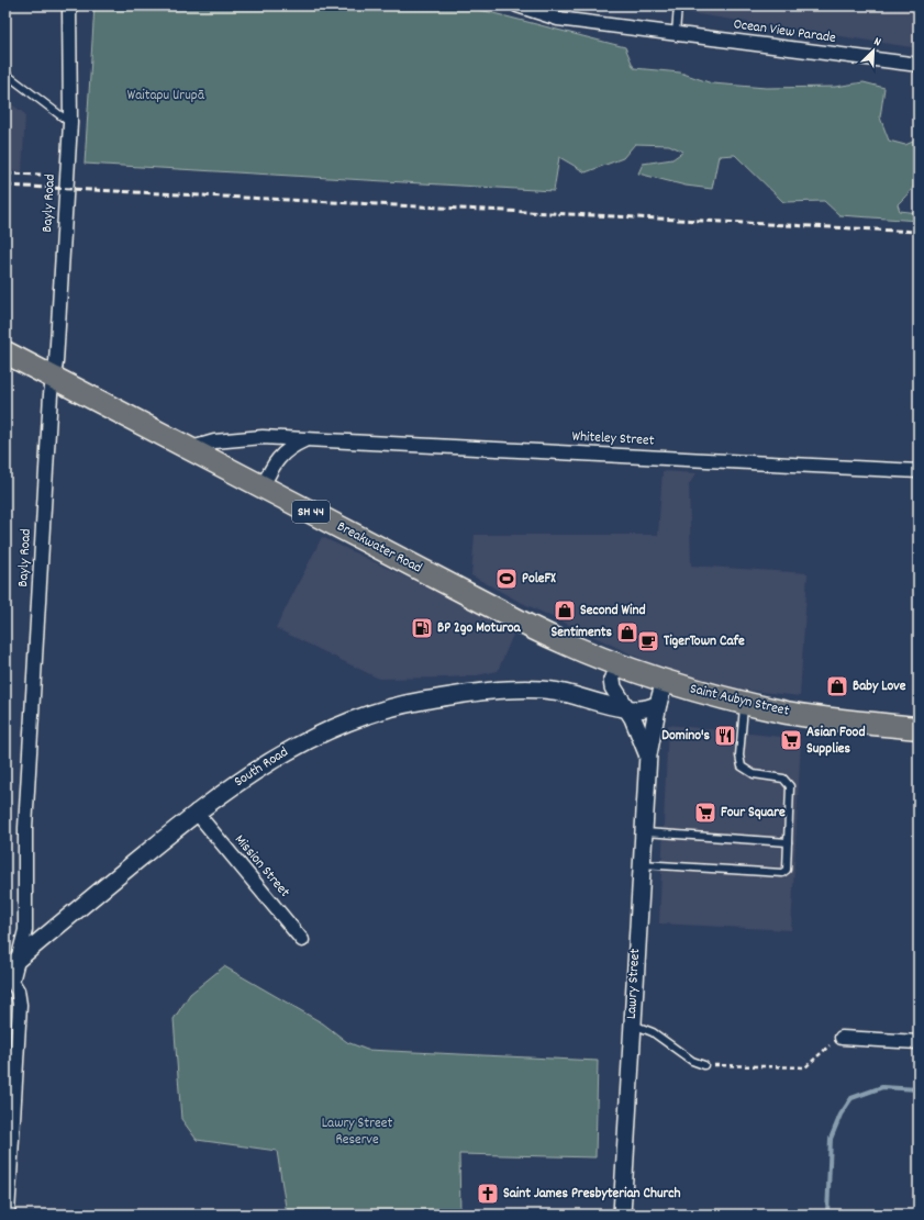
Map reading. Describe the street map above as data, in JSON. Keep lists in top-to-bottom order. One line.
{"streets":{"highway":["SH 44","Breakwater Road","Saint Aubyn Street"],"street":["Ocean View Parade","Bayly Road","Whiteley Street","South Road","Mission Street","Lawry Street"]},"crossings":[["Bayly Road","Breakwater Road"],["Bayly Road","South Road"],["Whiteley Street","Breakwater Road"],["Breakwater Road","Saint Aubyn Street"],["Breakwater Road","South Road"],["Breakwater Road","Lawry Street"],["Saint Aubyn Street","Lawry Street"],["South Road","Mission Street"],["South Road","Lawry Street"]],"parks":["Waitapu Urupā","Lawry Street Reserve"],"places":{"sports":["PoleFX"],"shop":["Second Wind","Sentiments","Baby Love"],"fuel station":["BP 2go Moturoa"],"cafe":["TigerTown Cafe"],"restaurant":["Domino's"],"supermarket":["Asian Food Supplies","Four Square"],"church":["Saint James Presbyterian Church"]},"north":"top right"}
